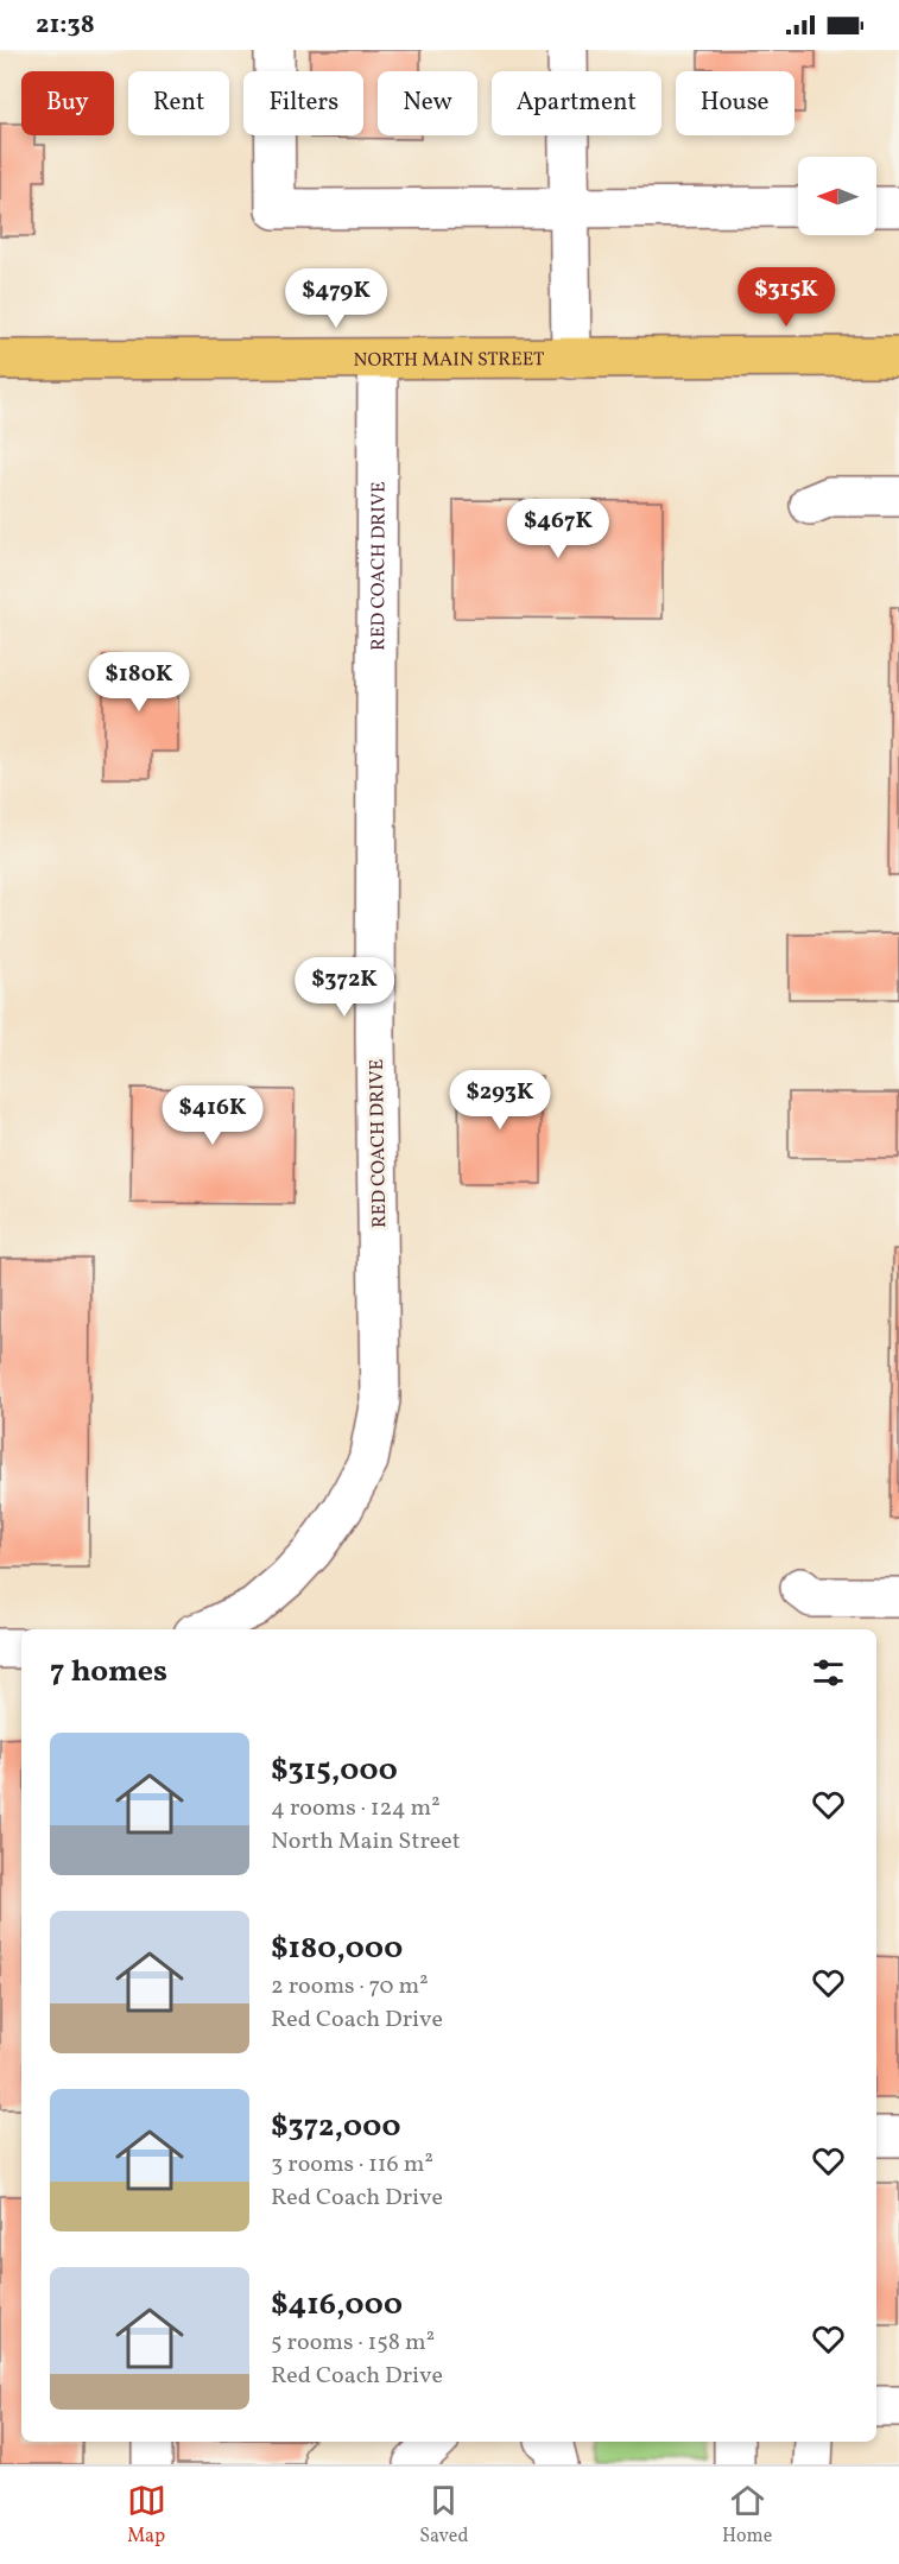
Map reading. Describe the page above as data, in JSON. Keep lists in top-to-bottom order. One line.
{"streets":{"main road":["NORTH MAIN STREET"],"street":["RED COACH DRIVE"]},"crossings":[["NORTH MAIN STREET","RED COACH DRIVE"]],"north":"left","page":{"status":"21:38","chip":["Buy","Rent","Filters","New","Apartment","House"],"price":["$315K","$479K","$467K","$180K","$372K","$293K","$416K"],"heading":"7 homes","list":[{"name":"$315,000","note":"4 rooms · 124 m² · North Main Street"},{"name":"$180,000","note":"2 rooms · 70 m² · Red Coach Drive"},{"name":"$372,000","note":"3 rooms · 116 m² · Red Coach Drive"},{"name":"$416,000","note":"5 rooms · 158 m² · Red Coach Drive"}],"tabs":["Map","Saved","Home"]}}
